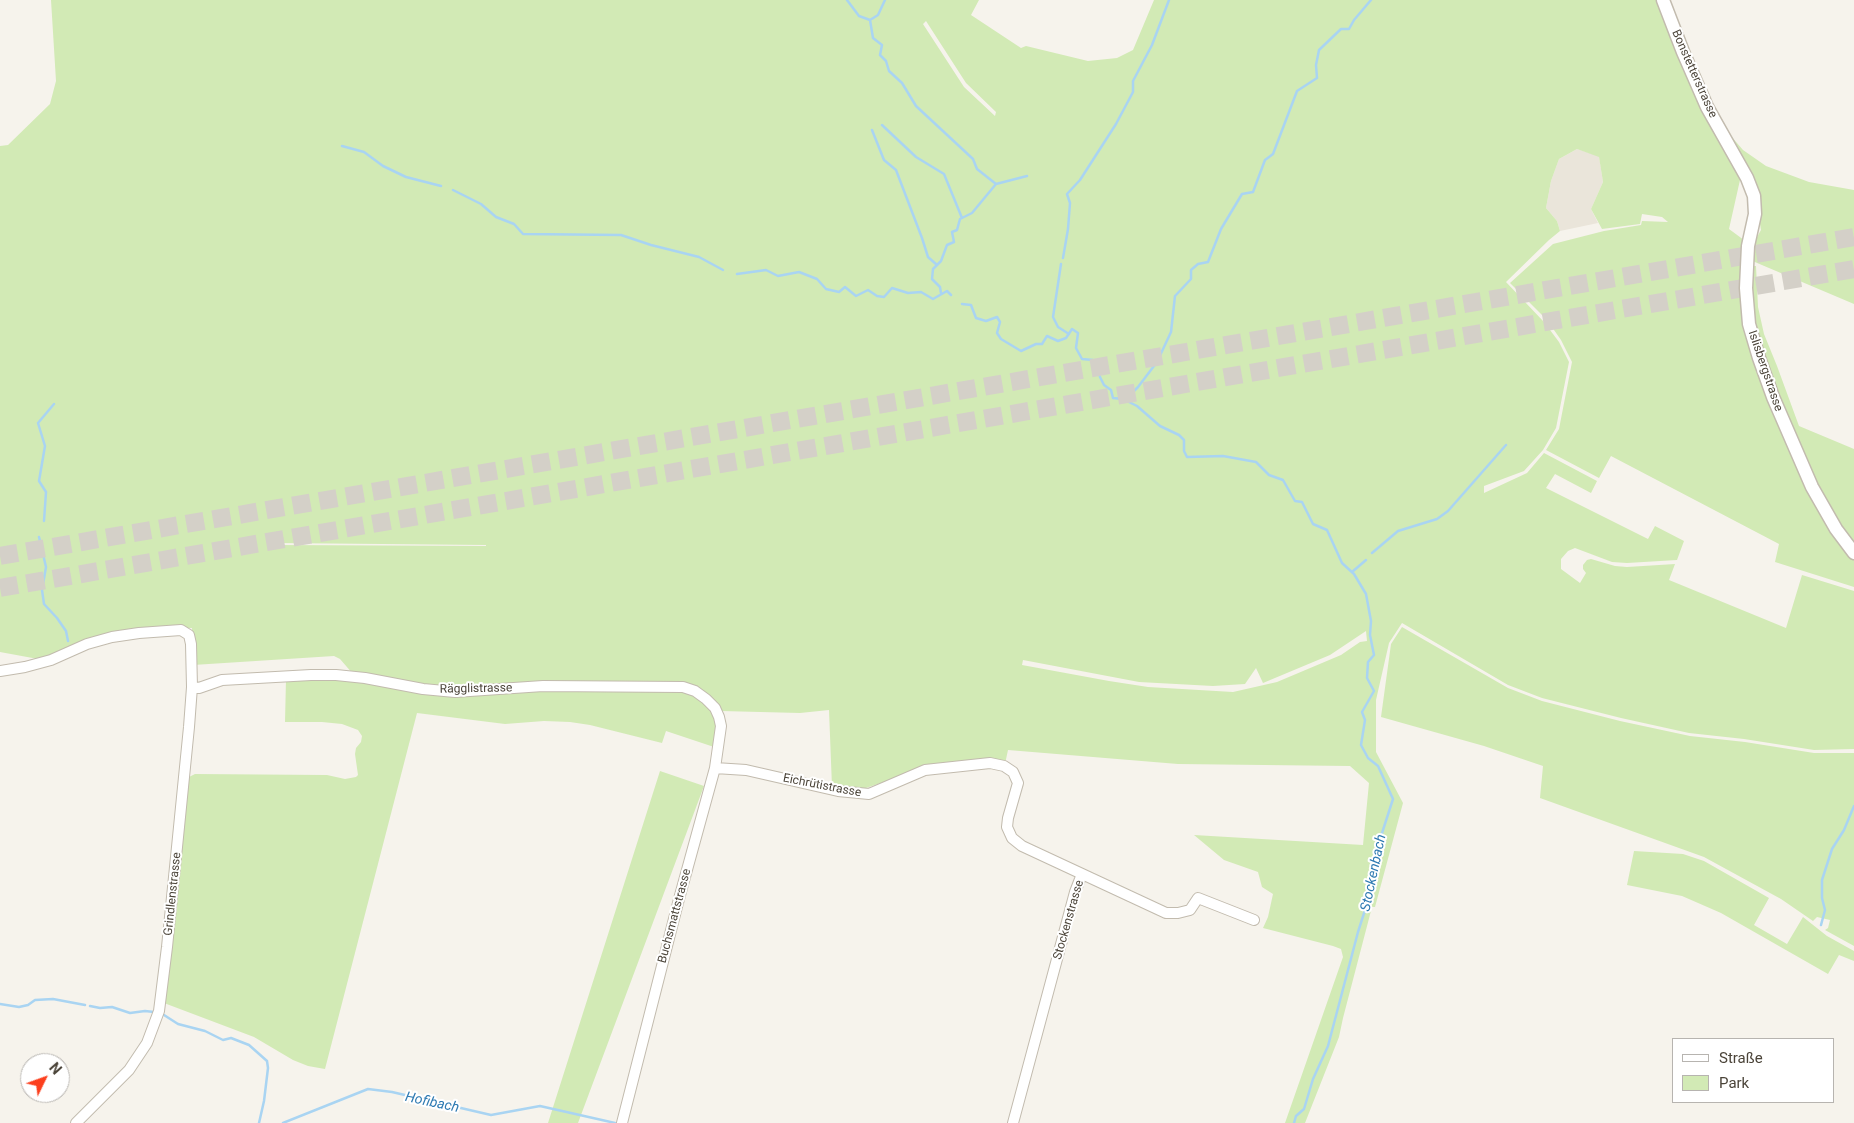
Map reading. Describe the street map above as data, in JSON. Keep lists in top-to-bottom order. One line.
{"streets":{"street":["Bonstetterstrasse","Islisbergstrasse","Rägglistrasse","Eichrütistrasse","Grindlenstrasse","Buchsmattstrasse","Stockenstrasse"]},"crossings":[["Bonstetterstrasse","Islisbergstrasse"],["Rägglistrasse","Grindlenstrasse"],["Rägglistrasse","Buchsmattstrasse"],["Eichrütistrasse","Buchsmattstrasse"],["Eichrütistrasse","Stockenstrasse"]],"water":["Stockenbach","Hofibach"],"legend":["Straße","Park"],"north":"top right"}
